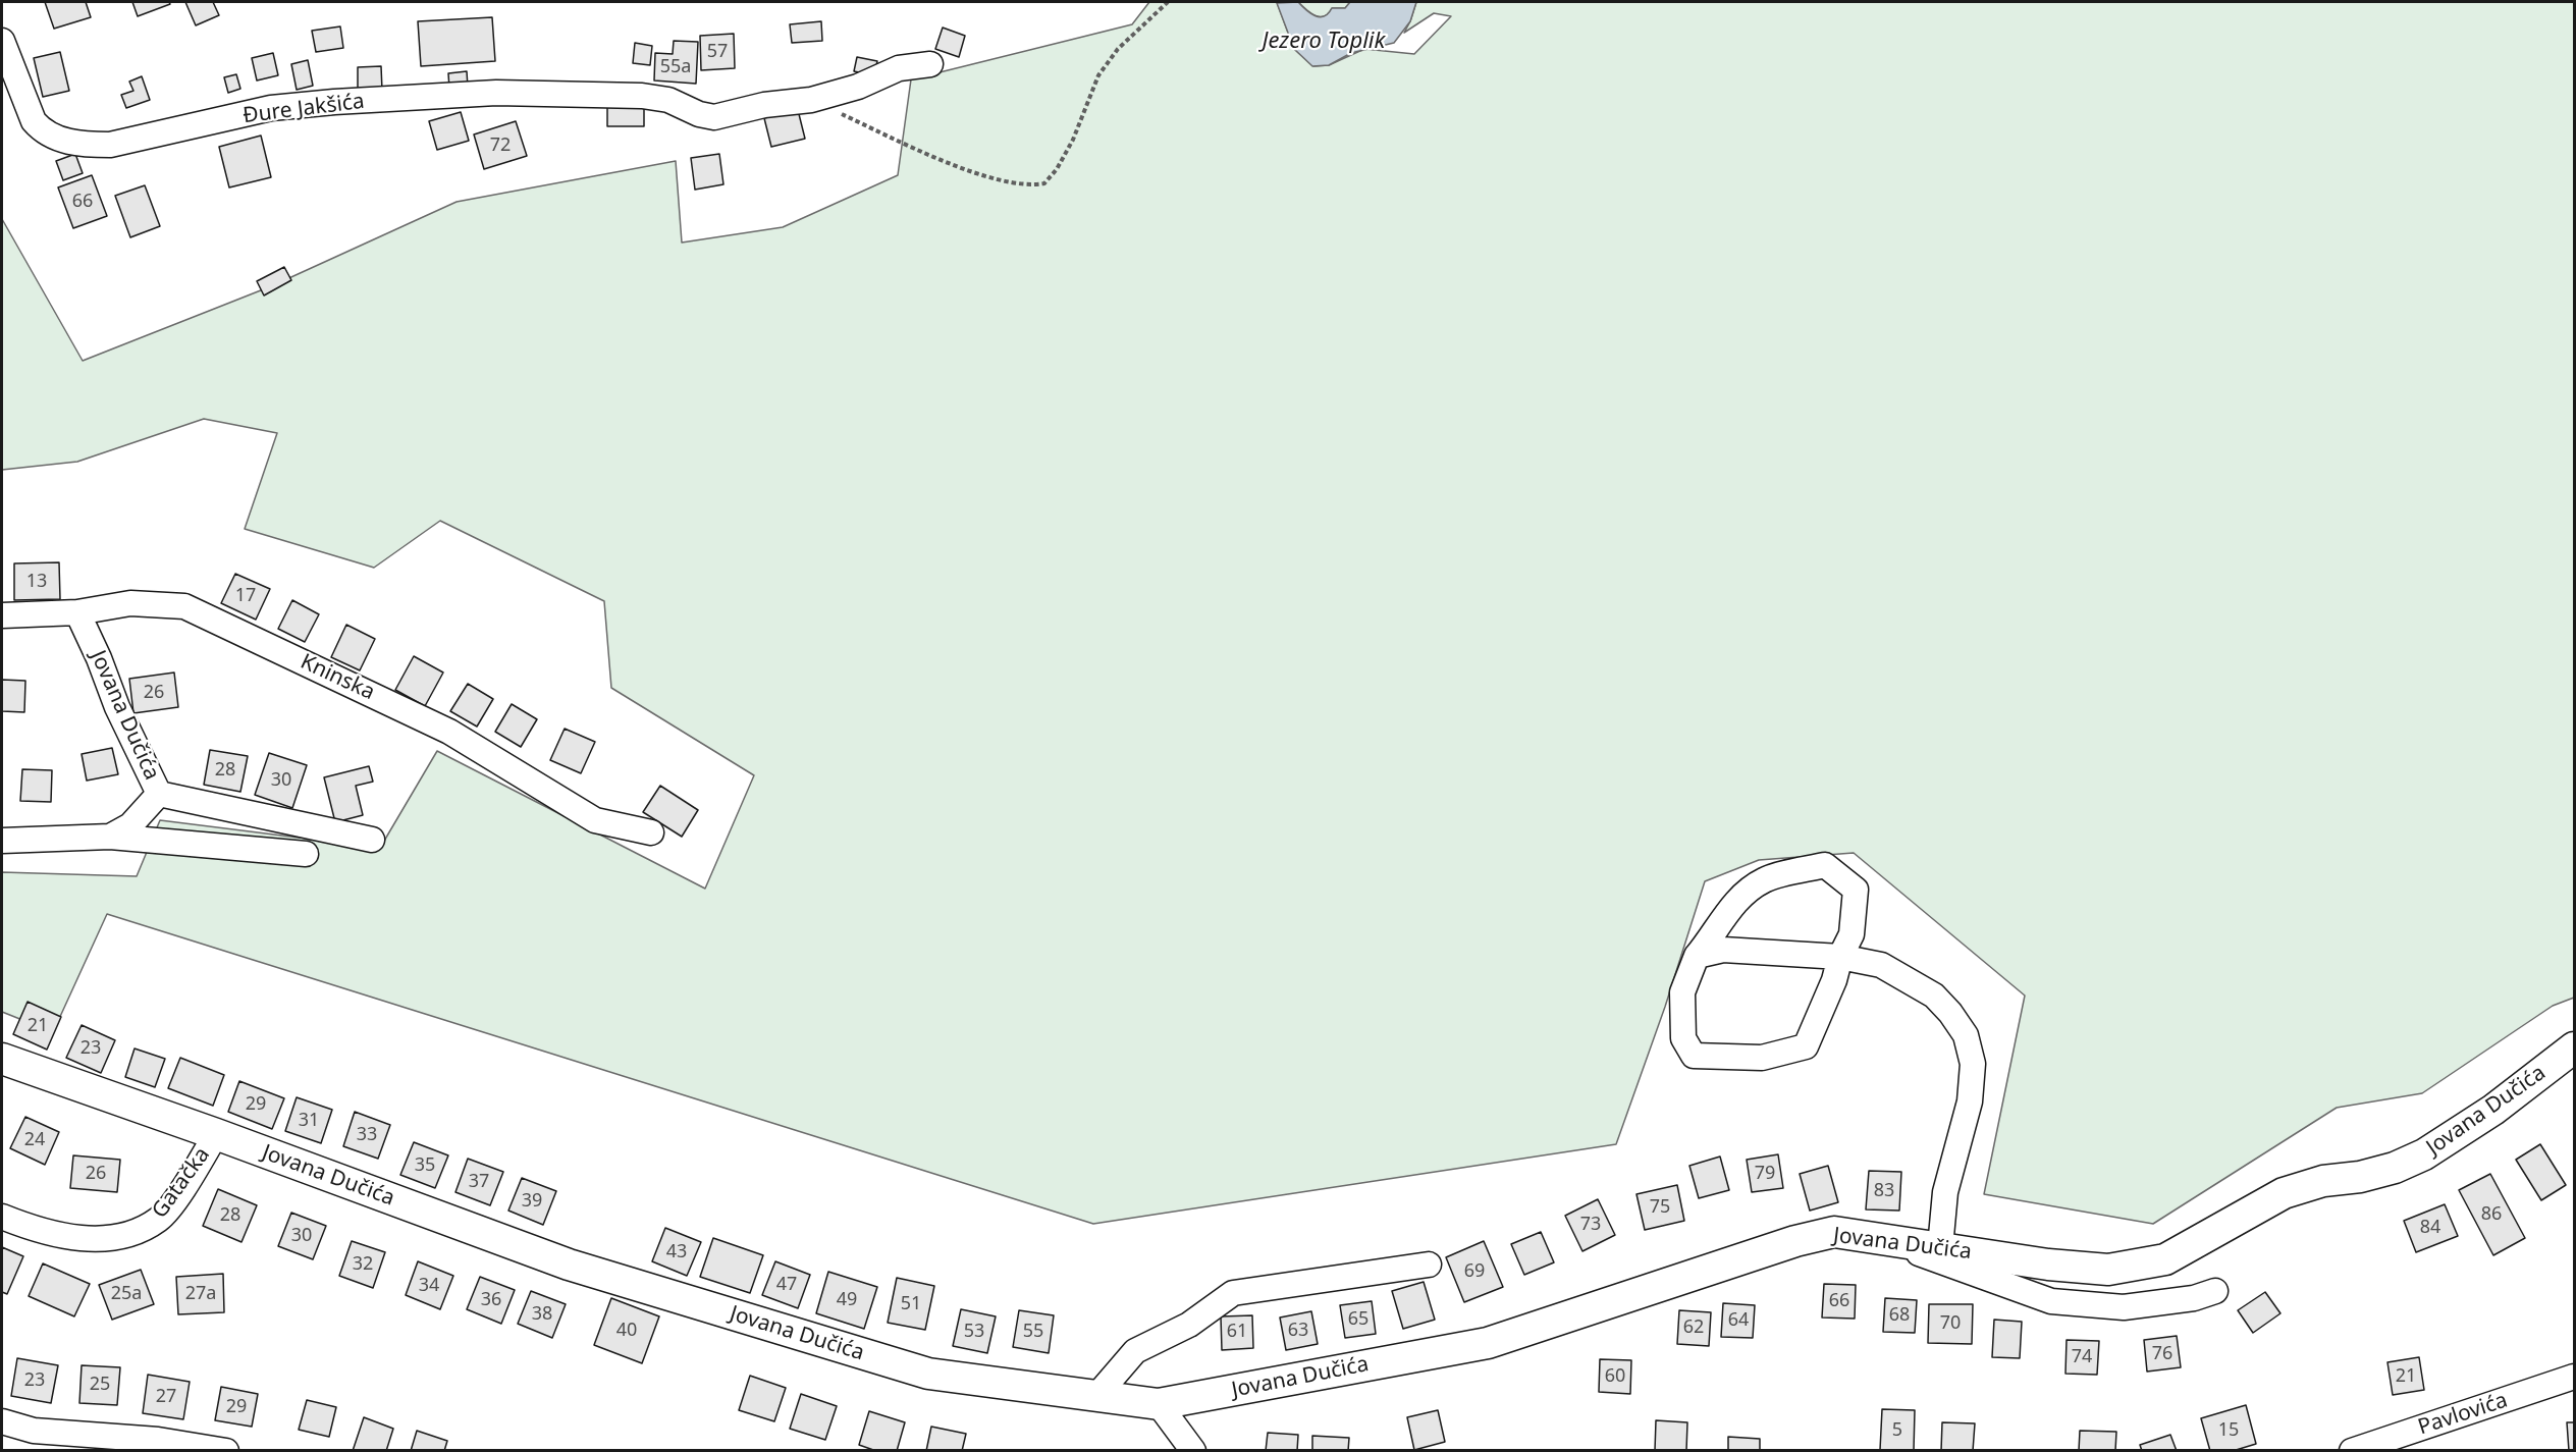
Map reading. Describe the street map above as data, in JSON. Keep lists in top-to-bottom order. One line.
{"streets":{"main road":["Jovana Dučića"],"street":["Đure Jakšića","Kninska","Gatačka","Pavlovića"]},"crossings":[["Kninska","Jovana Dučića"],["Jovana Dučića","Gatačka"]],"water":["Jezero Toplik"],"house_numbers":["57","55a","72","66","13","17","26","28","30","21","23","29","31","33","24","35","26","79","37","83","39","75","86","28","73","84","30","43","32","69","47","34","25a","27a","36","49","66","51","38","68","65","64","70","62","40","63","53","55","61","76","74","60","21","23","25","27","29","5","15"]}
